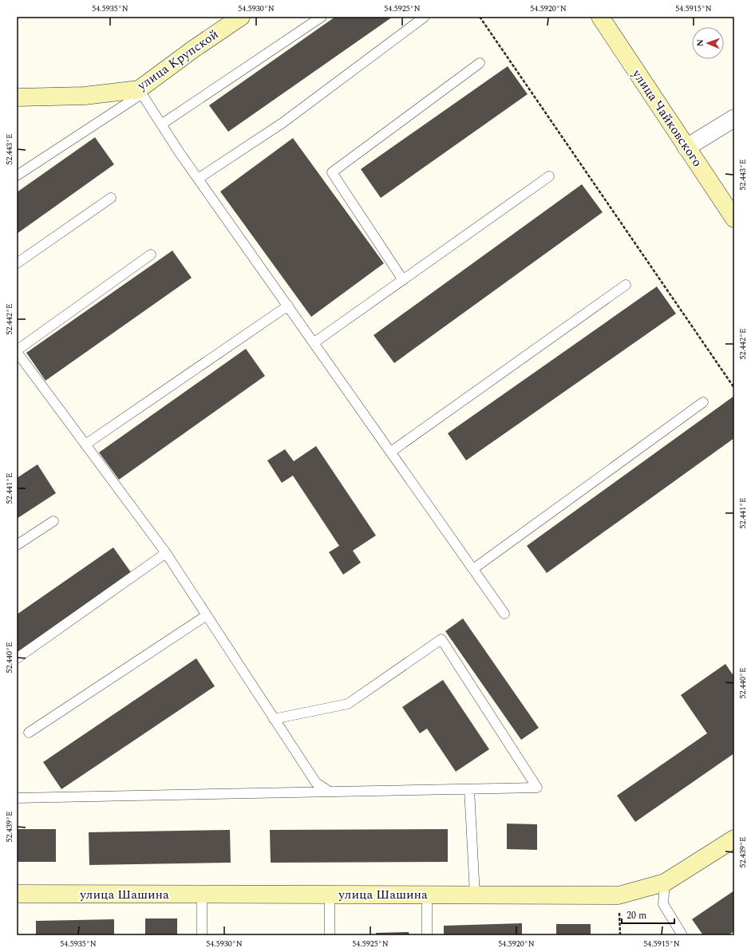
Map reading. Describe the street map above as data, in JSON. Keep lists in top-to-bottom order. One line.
{"streets":{"main road":["улица Крупской","улица Чайковского","улица Шашина"]},"scale_bar":"20 m","north":"left","coordinates":["54.5935°N","54.5930°N","54.5925°N","54.5920°N","54.5915°N","52.443°E","52.442°E","52.441°E","52.440°E","52.439°E"]}
